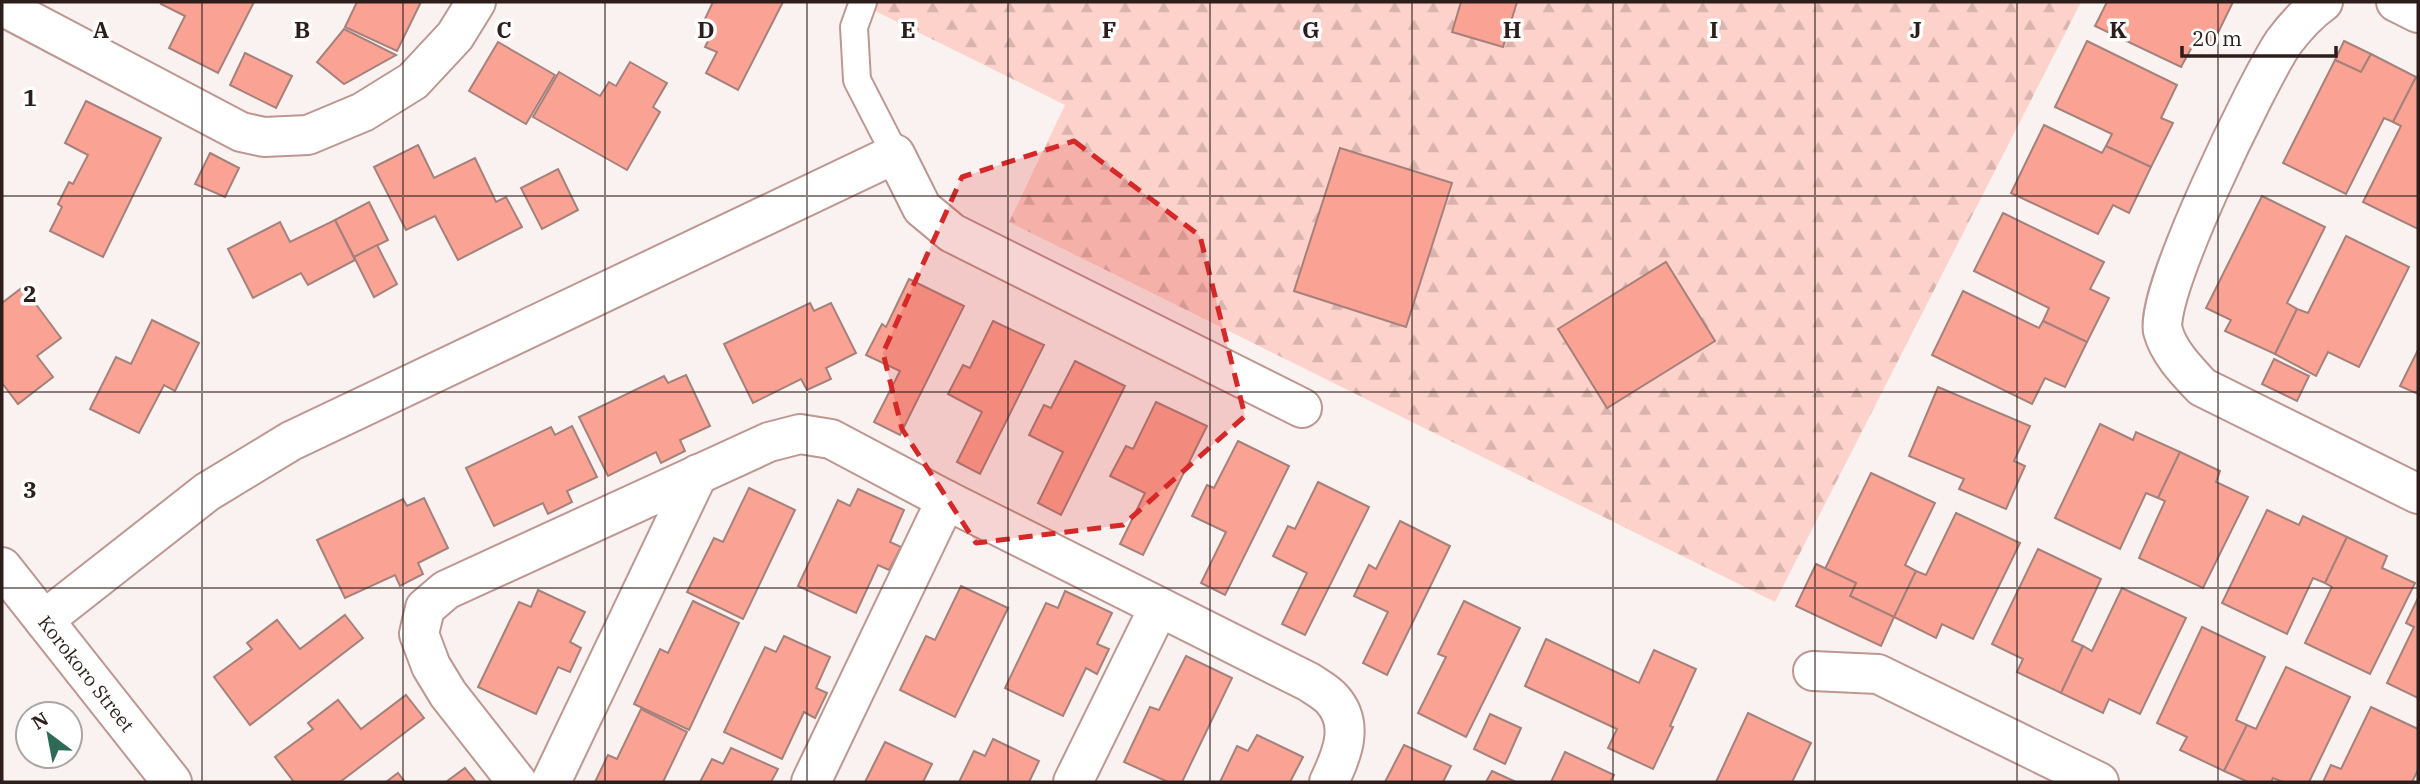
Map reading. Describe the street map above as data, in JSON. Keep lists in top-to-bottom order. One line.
{"streets":{"street":["Korokoro Street"]},"scale_bar":"20 m","north":"top left","grid":{"columns":["A","B","C","D","E","F","G","H","I","J","K"],"rows":["1","2","3"]}}
